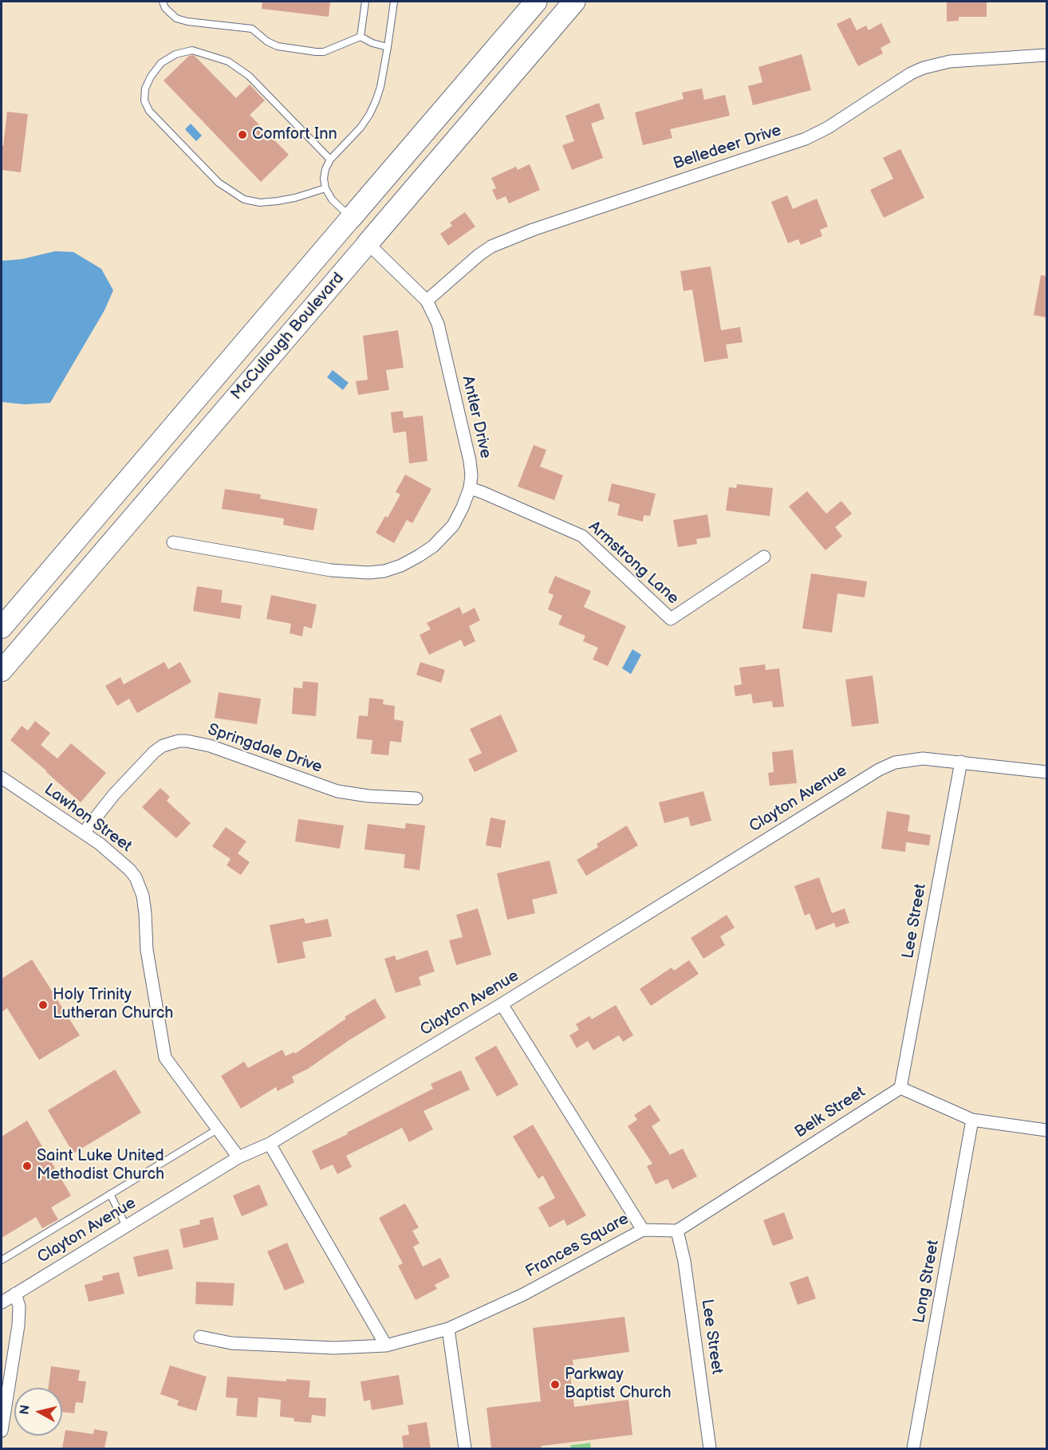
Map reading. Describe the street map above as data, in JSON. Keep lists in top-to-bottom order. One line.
{"streets":{"highway":["McCullough Boulevard"],"street":["Belledeer Drive","Antler Drive","Armstrong Lane","Springdale Drive","Clayton Avenue","Lawhon Street","Lee Street","Belk Street","Frances Square","Long Street"]},"crossings":[["Belledeer Drive","Antler Drive"],["McCullough Boulevard","Antler Drive"],["Antler Drive","Armstrong Lane"],["Springdale Drive","Lawhon Street"],["Clayton Avenue","Lawhon Street"],["Clayton Avenue","Lee Street"],["Clayton Avenue","Frances Square"],["Lee Street","Belk Street"]],"places":["Comfort Inn","Holy Trinity Lutheran Church","Saint Luke United Methodist Church","Parkway Baptist Church"],"north":"left"}
